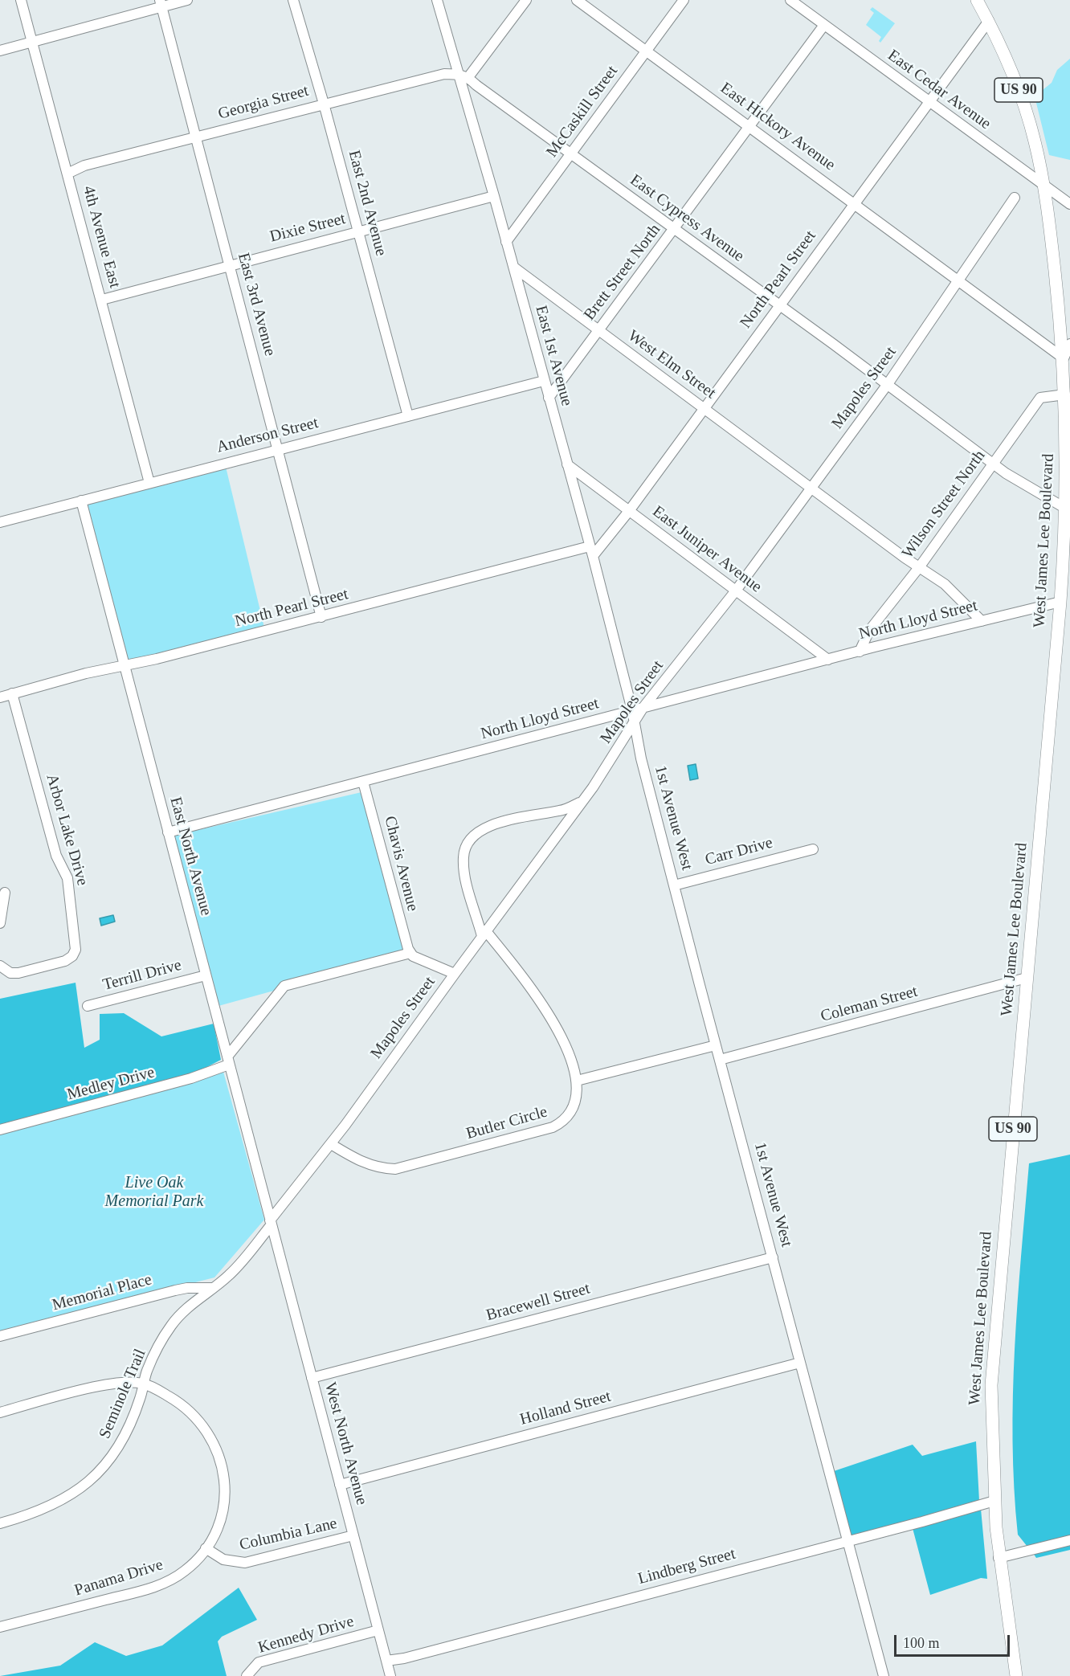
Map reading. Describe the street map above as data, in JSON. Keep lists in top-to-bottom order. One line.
{"streets":{"main road":["US 90","West James Lee Boulevard"],"street":["East Cedar Avenue","Georgia Street","McCaskill Street","East Hickory Avenue","East 2nd Avenue","East Cypress Avenue","Dixie Street","4th Avenue East","Brett Street North","North Pearl Street","East 3rd Avenue","East 1st Avenue","West Elm Street","Mapoles Street","Anderson Street","Wilson Street North","East Juniper Avenue","North Lloyd Street","1st Avenue West","Arbor Lake Drive","Carr Drive","East North Avenue","Chavis Avenue","Terrill Drive","Coleman Street","Medley Drive","Butler Circle","Memorial Place","Bracewell Street","Seminole Trail","Holland Street","West North Avenue","Columbia Lane","Lindberg Street","Panama Drive","Kennedy Drive"]},"crossings":[["East Cedar Avenue","US 90"],["East Cedar Avenue","Brett Street North"],["East Cedar Avenue","North Pearl Street"],["East Cedar Avenue","West James Lee Boulevard"],["US 90","North Pearl Street"],["US 90","West James Lee Boulevard"],["Georgia Street","East 2nd Avenue"],["Georgia Street","East Cypress Avenue"],["Georgia Street","4th Avenue East"],["Georgia Street","East 3rd Avenue"],["Georgia Street","East 1st Avenue"],["McCaskill Street","East Hickory Avenue"],["McCaskill Street","East Cypress Avenue"],["McCaskill Street","East 1st Avenue"],["East Hickory Avenue","Brett Street North"],["East Hickory Avenue","North Pearl Street"],["East Hickory Avenue","Mapoles Street"],["East Hickory Avenue","West James Lee Boulevard"],["East 2nd Avenue","Dixie Street"],["East 2nd Avenue","Anderson Street"],["East Cypress Avenue","Brett Street North"],["East Cypress Avenue","North Pearl Street"],["East Cypress Avenue","Mapoles Street"],["East Cypress Avenue","Wilson Street North"],["East Cypress Avenue","West James Lee Boulevard"],["Dixie Street","4th Avenue East"],["Dixie Street","East 3rd Avenue"],["Dixie Street","East 1st Avenue"],["4th Avenue East","Anderson Street"],["Brett Street North","East 1st Avenue"],["Brett Street North","West Elm Street"],["North Pearl Street","East 3rd Avenue"],["North Pearl Street","East 1st Avenue"],["North Pearl Street","West Elm Street"],["North Pearl Street","East Juniper Avenue"],["North Pearl Street","Arbor Lake Drive"],["North Pearl Street","East North Avenue"],["East 3rd Avenue","Anderson Street"],["East 1st Avenue","West Elm Street"],["East 1st Avenue","Mapoles Street"],["East 1st Avenue","Anderson Street"],["East 1st Avenue","East Juniper Avenue"],["East 1st Avenue","North Lloyd Street"],["East 1st Avenue","1st Avenue West"],["West Elm Street","Mapoles Street"],["West Elm Street","Wilson Street North"],["West Elm Street","North Lloyd Street"],["Mapoles Street","East Juniper Avenue"],["Mapoles Street","North Lloyd Street"],["Mapoles Street","1st Avenue West"],["Mapoles Street","East North Avenue"],["Mapoles Street","Butler Circle"],["Mapoles Street","Seminole Trail"],["Mapoles Street","West North Avenue"],["Anderson Street","East North Avenue"],["Wilson Street North","West James Lee Boulevard"],["Wilson Street North","North Lloyd Street"],["West James Lee Boulevard","North Lloyd Street"],["West James Lee Boulevard","Coleman Street"],["West James Lee Boulevard","Lindberg Street"],["East Juniper Avenue","North Lloyd Street"],["North Lloyd Street","East North Avenue"],["North Lloyd Street","Chavis Avenue"],["1st Avenue West","Carr Drive"],["1st Avenue West","Coleman Street"],["1st Avenue West","Bracewell Street"],["1st Avenue West","Holland Street"],["1st Avenue West","Lindberg Street"],["East North Avenue","Terrill Drive"],["East North Avenue","Medley Drive"],["East North Avenue","Seminole Trail"],["East North Avenue","West North Avenue"],["Memorial Place","Seminole Trail"],["Bracewell Street","West North Avenue"],["Seminole Trail","West North Avenue"],["Seminole Trail","Panama Drive"],["Holland Street","West North Avenue"],["West North Avenue","Columbia Lane"],["West North Avenue","Lindberg Street"],["West North Avenue","Kennedy Drive"],["Columbia Lane","Panama Drive"]],"parks":["Live Oak Memorial Park"],"scale_bar":"100 m"}
